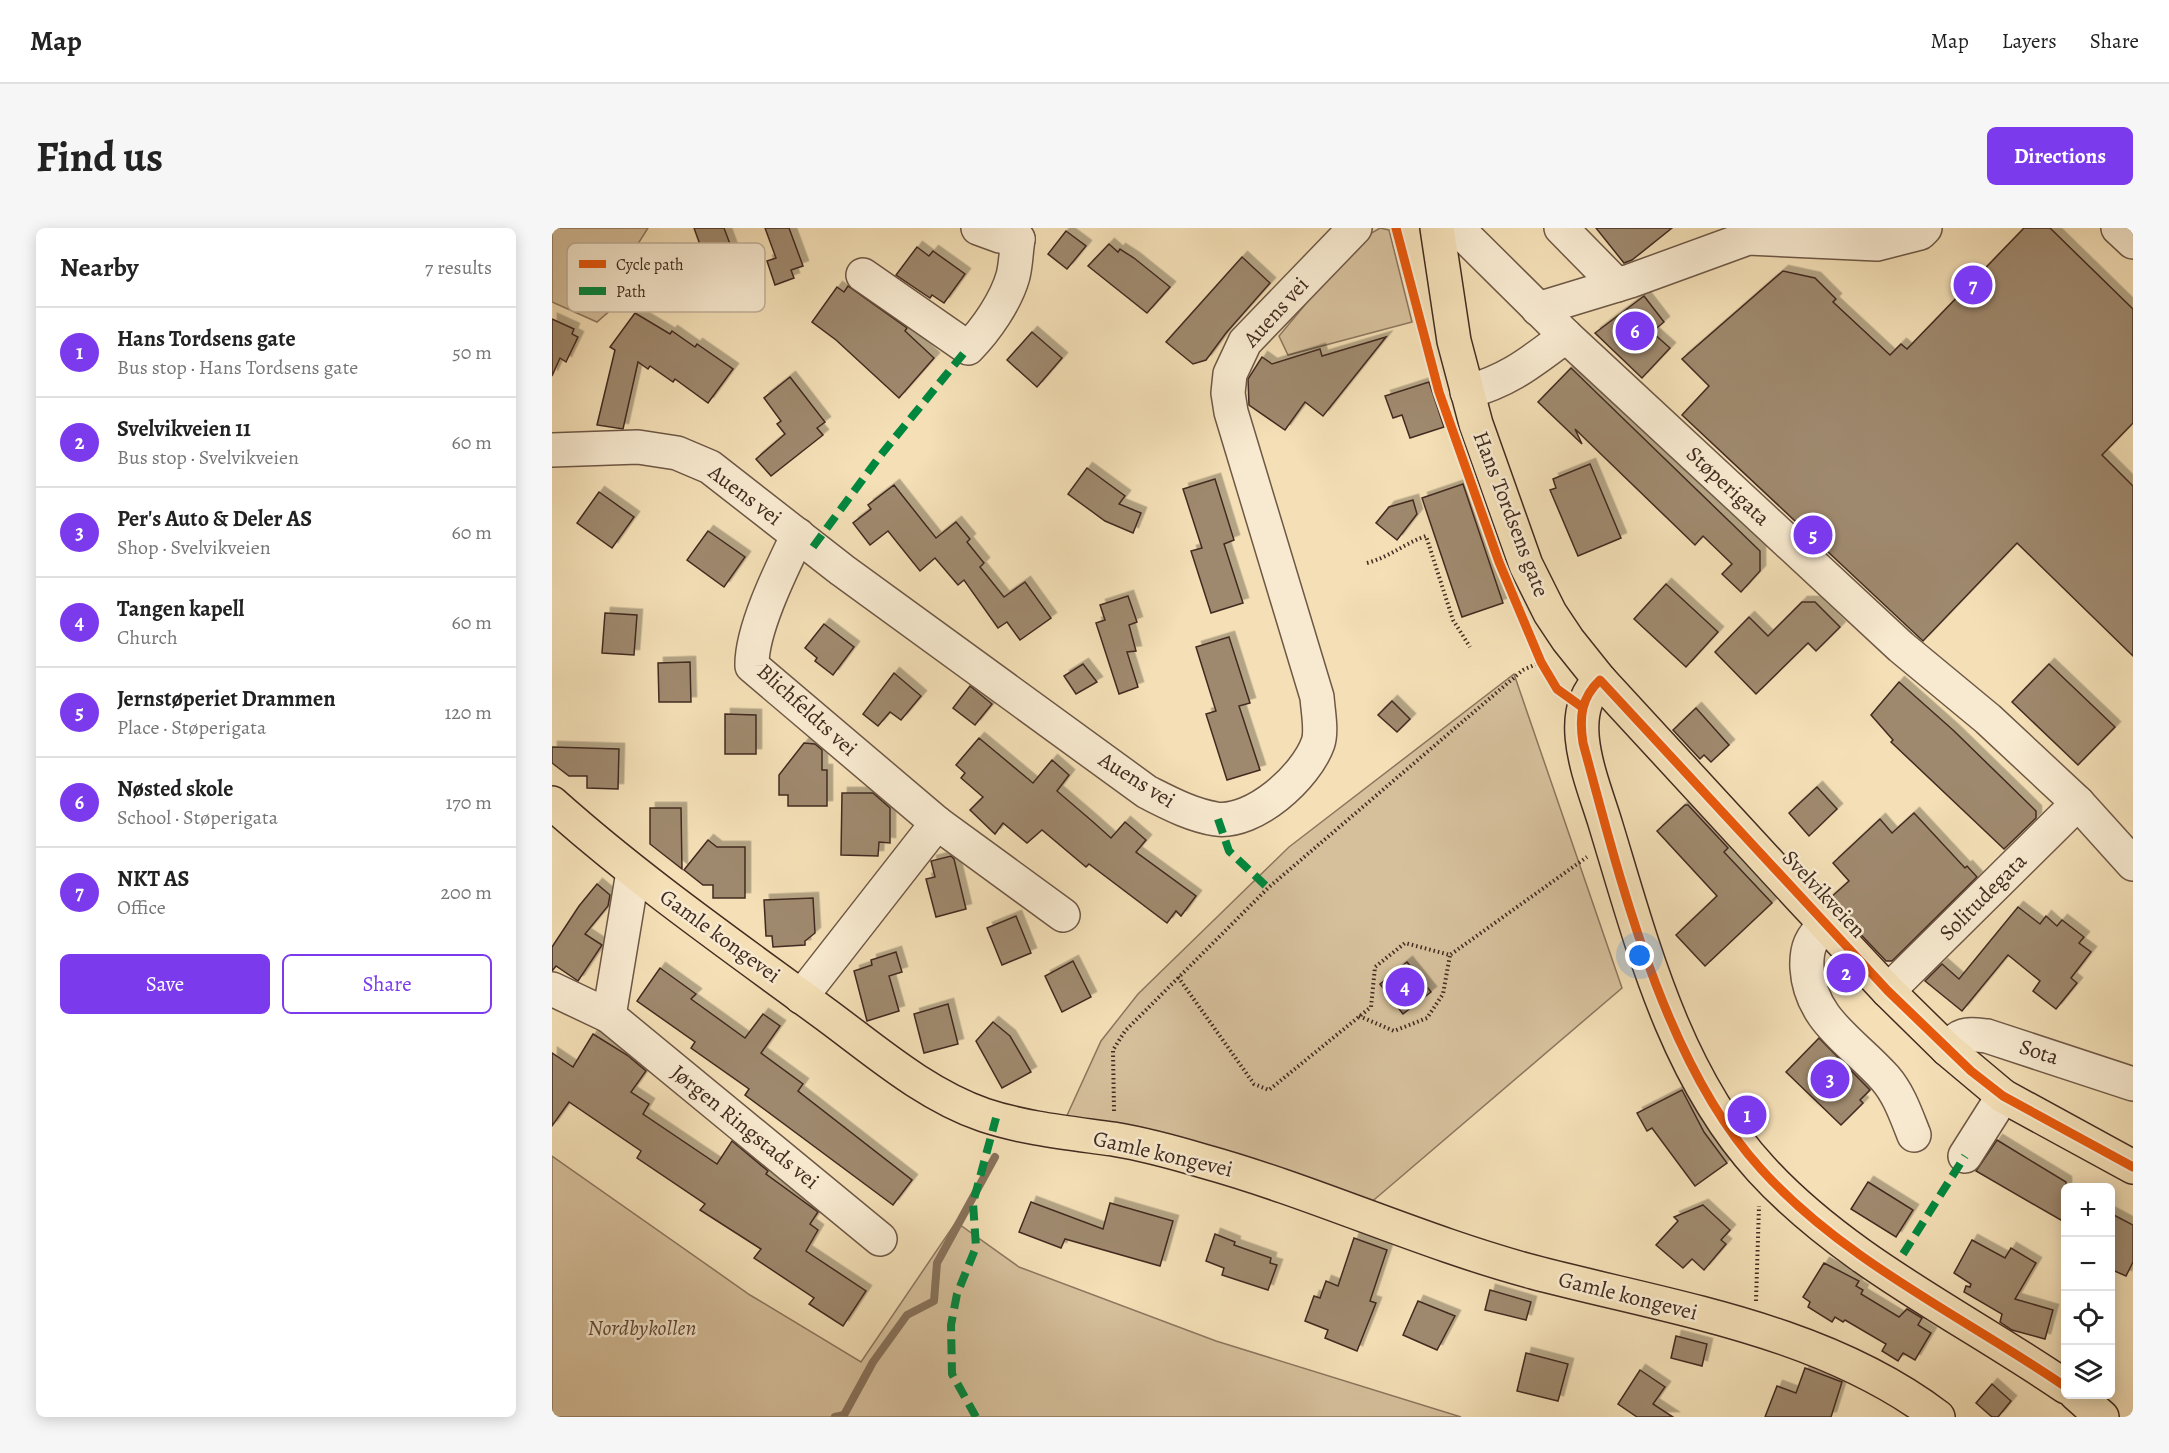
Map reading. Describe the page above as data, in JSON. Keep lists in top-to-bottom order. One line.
{"streets":{"main road":["Hans Tordsens gate","Svelvikveien","Gamle kongevei"],"street":["Auens vei","Støperigata","Blichfeldts vei","Solitudegata","Sota","Jørgen Ringstads vei"]},"crossings":[["Auens vei","Blichfeldts vei"],["Støperigata","Solitudegata"],["Hans Tordsens gate","Svelvikveien"],["Svelvikveien","Solitudegata"],["Svelvikveien","Sota"]],"parks":["Nordbykollen"],"legend":["Cycle path","Path"],"page":{"header":"Map","nav":["Map","Layers","Share"],"buttons":["Directions",["Save","Share"]],"title":"Find us","heading":["Nearby","7 results"],"pins":["7","6","5","2","4","3","1"],"list":[{"mark":"1","name":"Hans Tordsens gate","note":"Bus stop · Hans Tordsens gate","value":"50 m"},{"mark":"2","name":"Svelvikveien 11","note":"Bus stop · Svelvikveien","value":"60 m"},{"mark":"3","name":"Per's Auto & Deler AS","note":"Shop · Svelvikveien","value":"60 m"},{"mark":"4","name":"Tangen kapell","note":"Church","value":"60 m"},{"mark":"5","name":"Jernstøperiet Drammen","note":"Place · Støperigata","value":"120 m"},{"mark":"6","name":"Nøsted skole","note":"School · Støperigata","value":"170 m"},{"mark":"7","name":"NKT AS","note":"Office","value":"200 m"}],"map_buttons":["+","−"]}}
